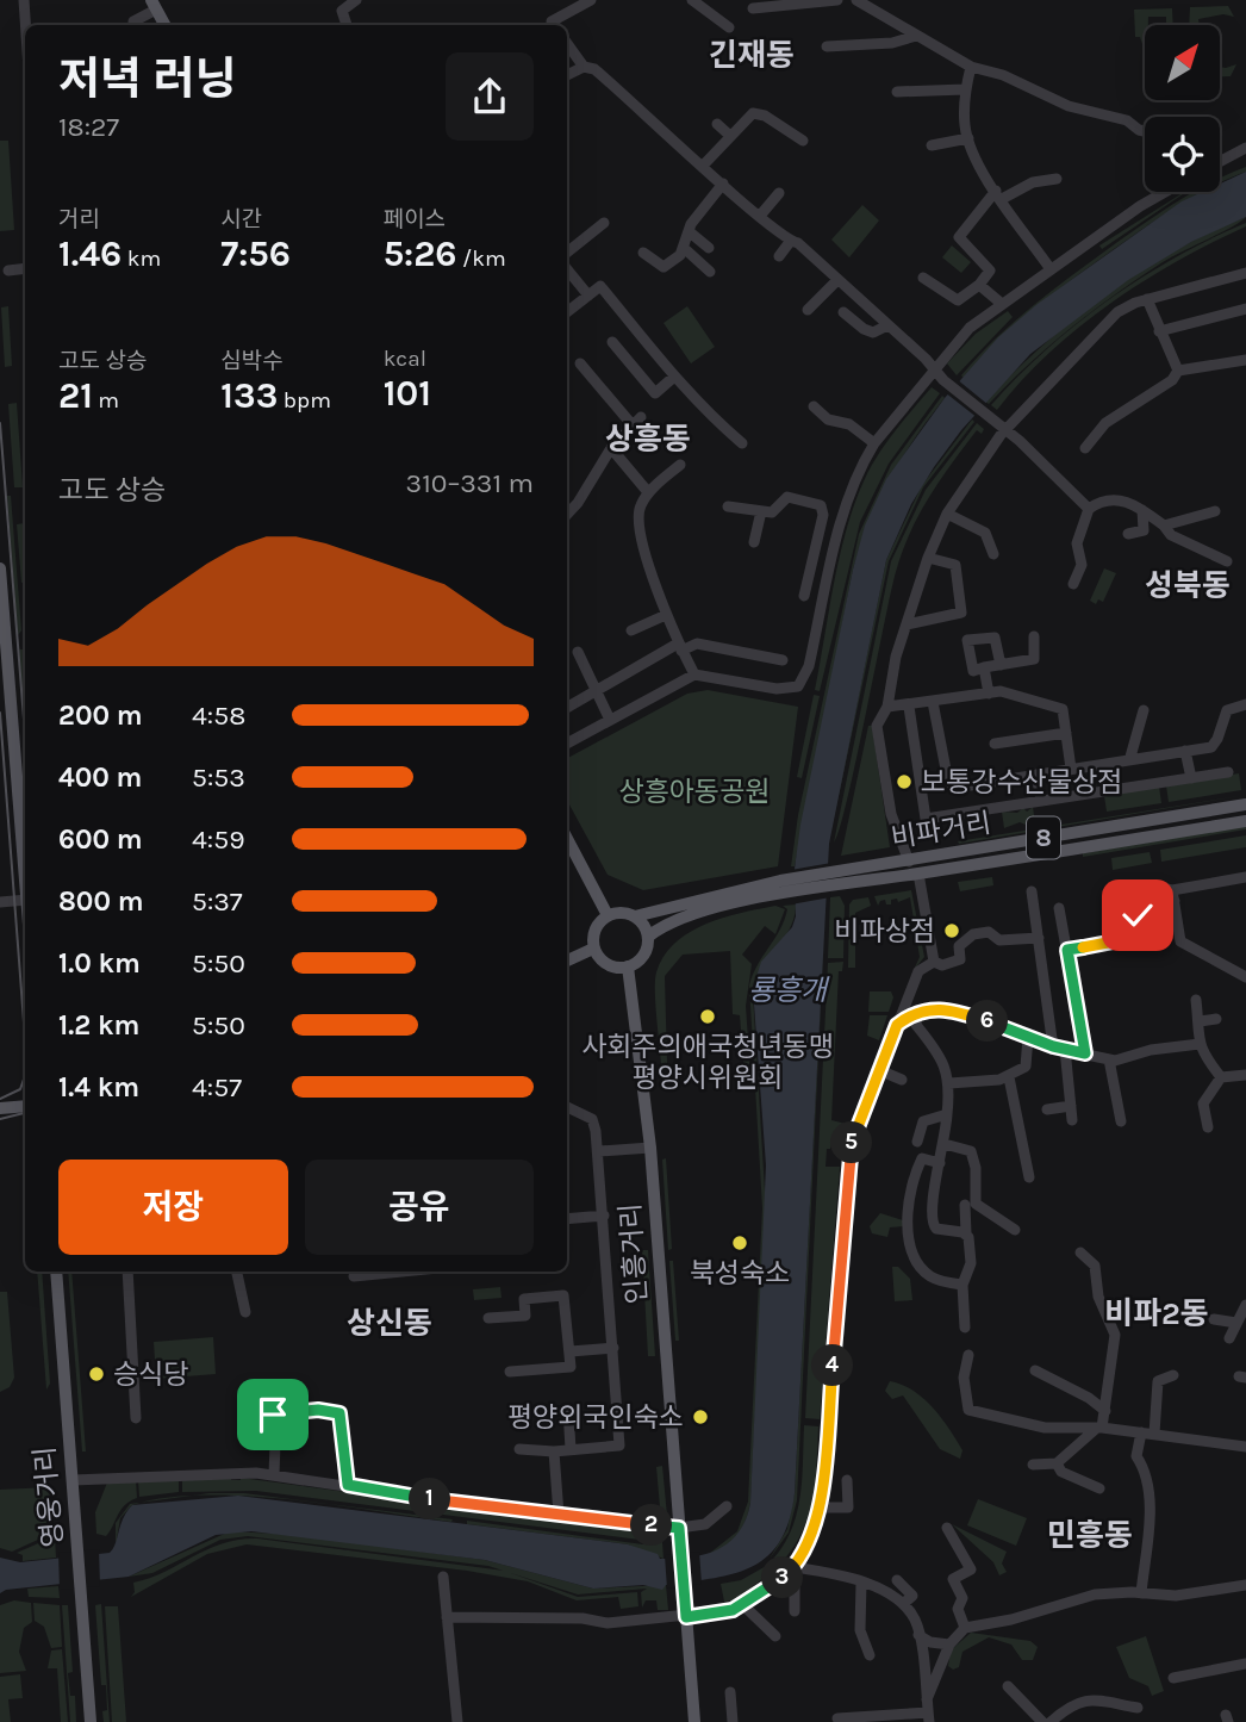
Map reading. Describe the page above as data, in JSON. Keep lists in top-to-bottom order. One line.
{"streets":{"main road":["비파거리","8","인흥거리","영웅거리"]},"crossings":[["비파거리","8"],["8","인흥거리"]],"districts":["긴재동","상흥동","성북동","비파2동","상신동","민흥동"],"water":["룡흥개"],"parks":["상흥아동공원"],"places":["보통강수산물상점","비파상점","사회주의애국청년동맹 평양시위원회","북성숙소","승식당","평양외국인숙소"],"north":"top right","page":{"heading":["저녁 러닝","18:27"],"stats":[["거리","1.46 km"],["시간","7:56"],["페이스","5:26 /km"],["고도 상승","21 m"],["심박수","133 bpm"],["kcal","101"]],"chart":["고도 상승","310–331 m"],"list":[{"name":"200 m","note":"4:58"},{"name":"400 m","note":"5:53"},{"name":"600 m","note":"4:59"},{"name":"800 m","note":"5:37"},{"name":"1.0 km","note":"5:50"},{"name":"1.2 km","note":"5:50"},{"name":"1.4 km","note":"4:57"}],"pins":["6","5","4","1","2","3"],"buttons":["저장","공유"]}}
